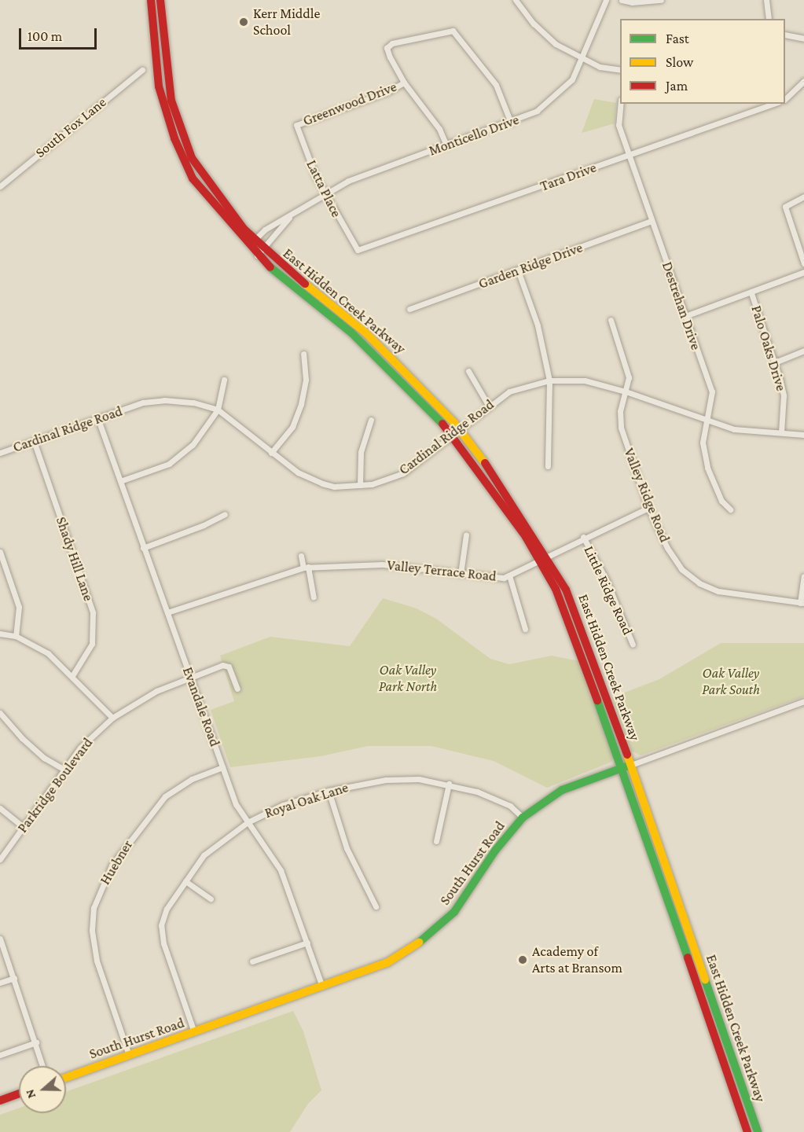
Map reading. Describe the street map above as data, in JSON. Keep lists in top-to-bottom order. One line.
{"streets":{"main road":["East Hidden Creek Parkway","South Hurst Road"],"street":["Greenwood Drive","South Fox Lane","Monticello Drive","Tara Drive","Latta Place","Garden Ridge Drive","Destrehan Drive","Palo Oaks Drive","Cardinal Ridge Road","Valley Ridge Road","Shady Hill Lane","Valley Terrace Road","Little Ridge Road","Evandale Road","Parkridge Boulevard","Royal Oak Lane","Huebner"]},"crossings":[["Greenwood Drive","Latta Place"],["Monticello Drive","Latta Place"],["Monticello Drive","East Hidden Creek Parkway"],["Tara Drive","Latta Place"],["Tara Drive","Destrehan Drive"],["Garden Ridge Drive","Destrehan Drive"],["East Hidden Creek Parkway","Cardinal Ridge Road"],["East Hidden Creek Parkway","Valley Terrace Road"],["East Hidden Creek Parkway","South Hurst Road"],["Destrehan Drive","Cardinal Ridge Road"],["Palo Oaks Drive","Cardinal Ridge Road"],["Cardinal Ridge Road","Valley Ridge Road"],["Cardinal Ridge Road","Shady Hill Lane"],["Cardinal Ridge Road","Evandale Road"],["Valley Ridge Road","Valley Terrace Road"],["Valley Terrace Road","Little Ridge Road"],["Valley Terrace Road","Evandale Road"],["Evandale Road","Parkridge Boulevard"],["Evandale Road","Royal Oak Lane"],["Evandale Road","Huebner"],["Evandale Road","South Hurst Road"],["Royal Oak Lane","South Hurst Road"],["Huebner","South Hurst Road"]],"parks":["Oak Valley Park North","Oak Valley Park South"],"places":["Kerr Middle School","Academy of Arts at Bransom"],"legend":["Fast","Slow","Jam"],"scale_bar":"100 m","north":"left"}
